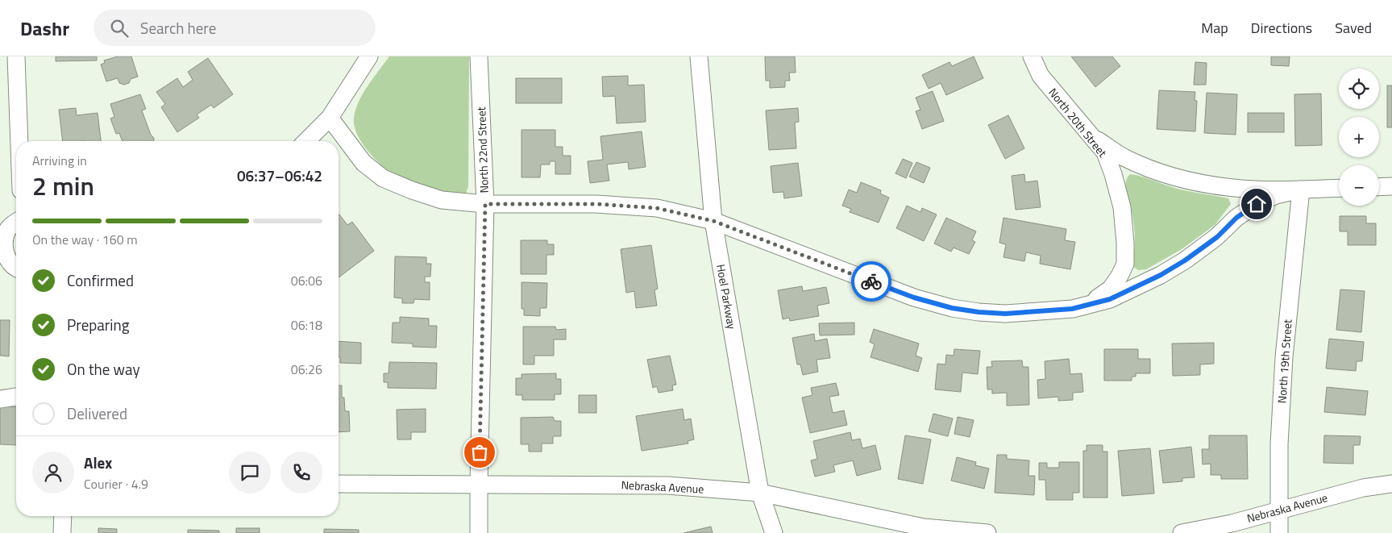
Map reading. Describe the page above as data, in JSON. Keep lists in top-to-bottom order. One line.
{"streets":{"street":["North 20th Street","North 22nd Street","Hoel Parkway","North 19th Street","Nebraska Avenue"]},"crossings":[["North 22nd Street","Nebraska Avenue"],["Hoel Parkway","Nebraska Avenue"],["North 19th Street","Nebraska Avenue"]],"page":{"header":"Dashr","search":"Search here","nav":["Map","Directions","Saved"],"map_buttons":["+","−"],"heading":["2 min","Arriving in","06:37–06:42"],"panel":["Alex","Courier · 4.9"],"bar":"On the way · 160 m","list":[["Confirmed","06:06"],["Preparing","06:18"],["On the way","06:26"],"Delivered"]}}
